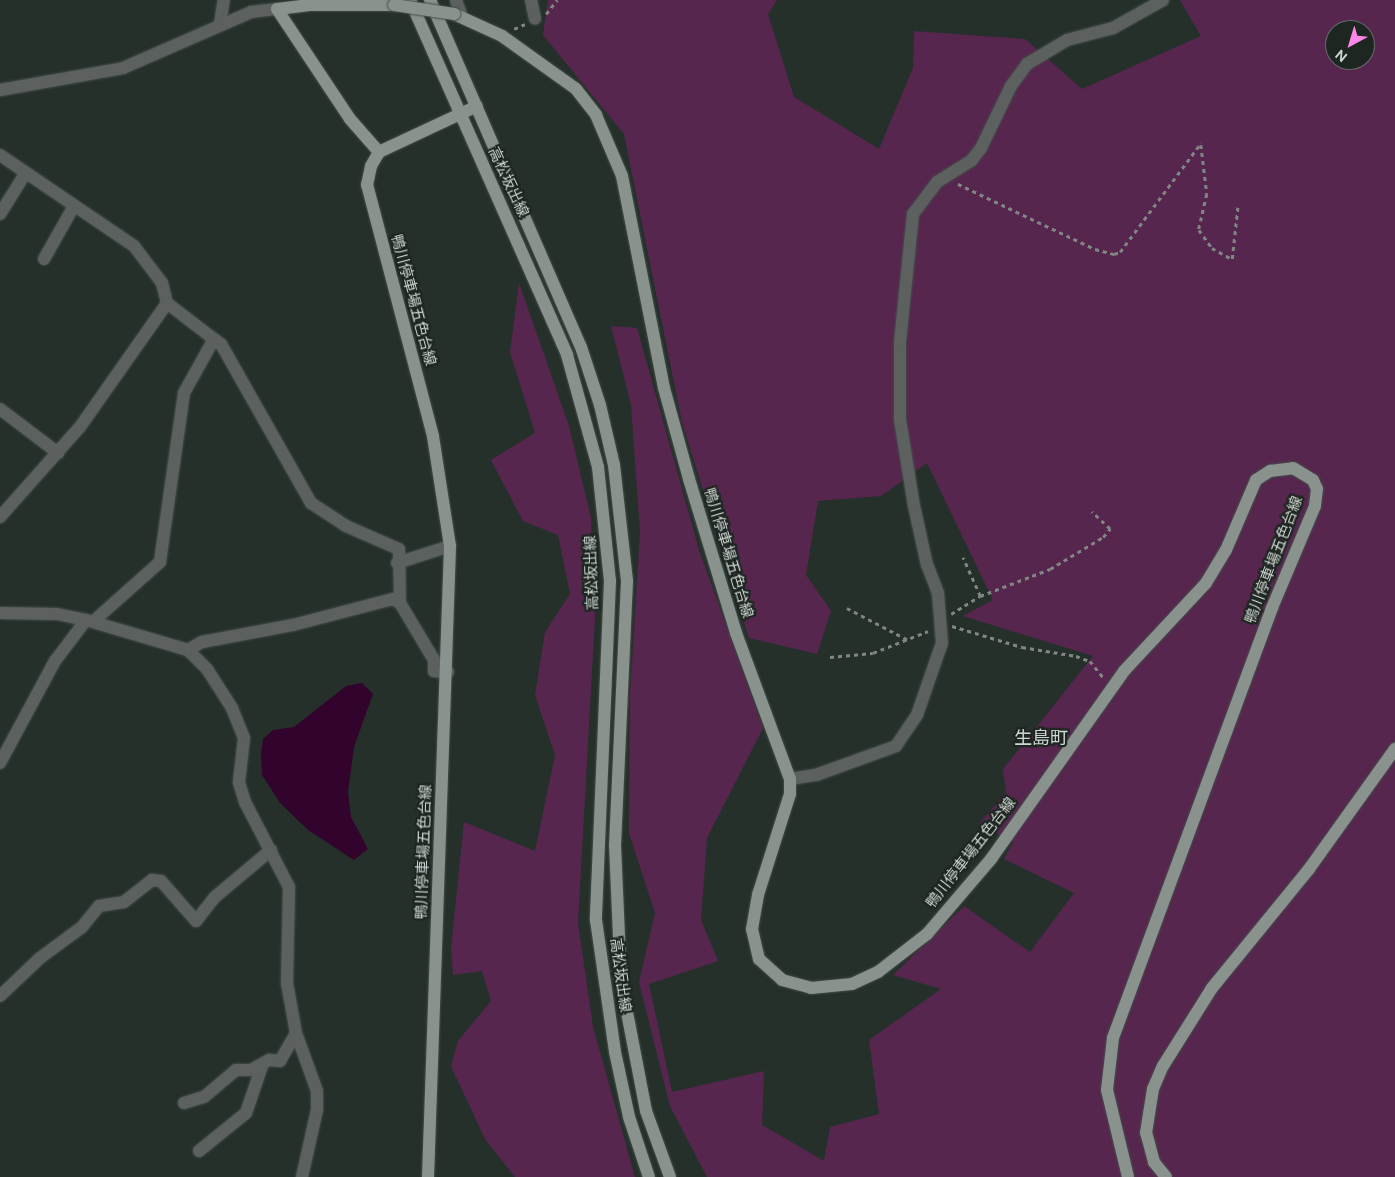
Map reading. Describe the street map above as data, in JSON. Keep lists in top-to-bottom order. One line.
{"streets":{"main road":["高松坂出線","鴨川停車場五色台線"]},"districts":["生島町"],"north":"bottom left"}
